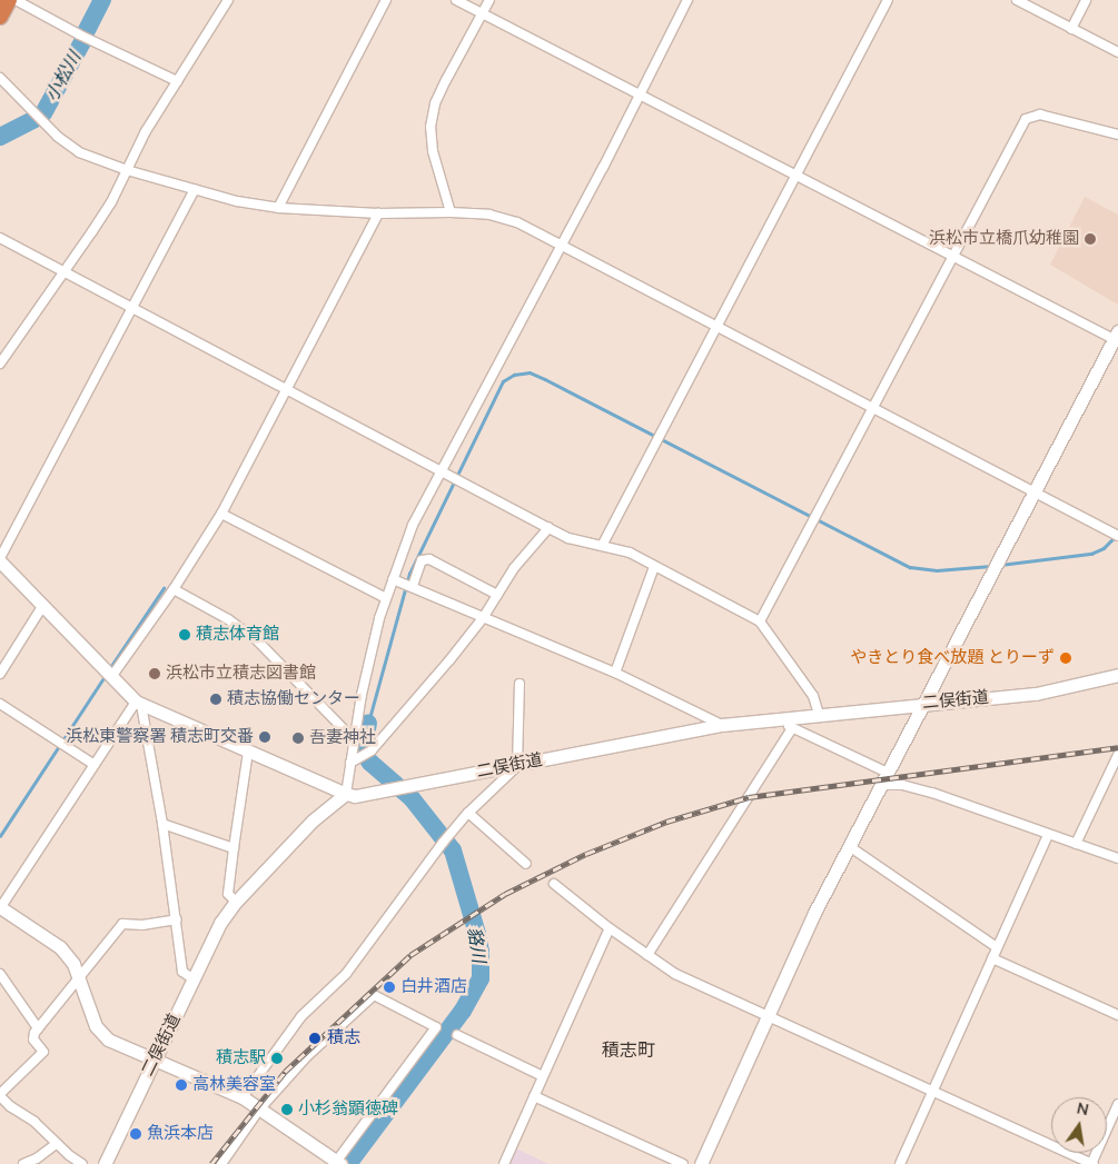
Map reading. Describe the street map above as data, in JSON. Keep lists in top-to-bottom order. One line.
{"streets":{"street":["二俣街道"]},"districts":["積志町"],"water":["小松川","貉川"],"places":["浜松市立橋爪幼稚園","積志体育館","やきとり食べ放題 とりーず","浜松市立積志図書館","積志協働センター","浜松東警察署 積志町交番","吾妻神社","白井酒店","積志","積志駅","高林美容室","小杉翁顕徳碑","魚浜本店"],"north":"top"}
